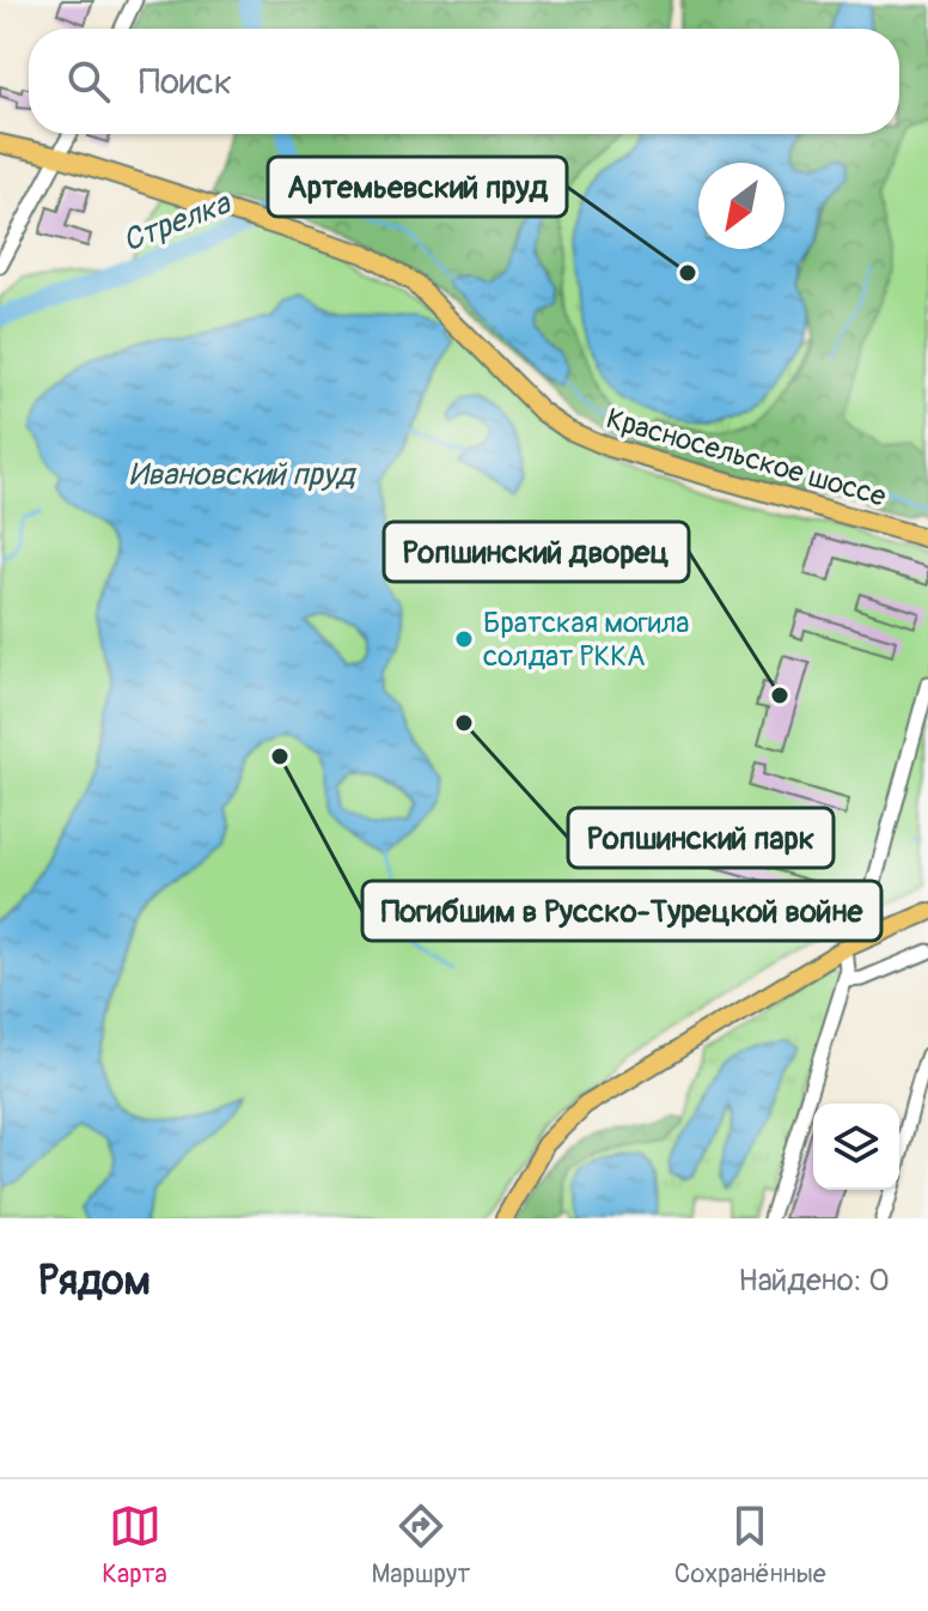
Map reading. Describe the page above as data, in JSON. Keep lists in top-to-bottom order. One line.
{"streets":{"main road":["Красносельское шоссе"]},"water":["Стрелка","Ивановский пруд"],"places":["Артемьевский пруд","Братская могила солдат РККА","Ропшинский дворец","Ропшинский парк","Погибшим в Русско-Турецкой войне"],"north":"bottom left","page":{"search":"Поиск","heading":["Рядом","Найдено: 0"],"nav":["Карта","Маршрут","Сохранённые"]}}
